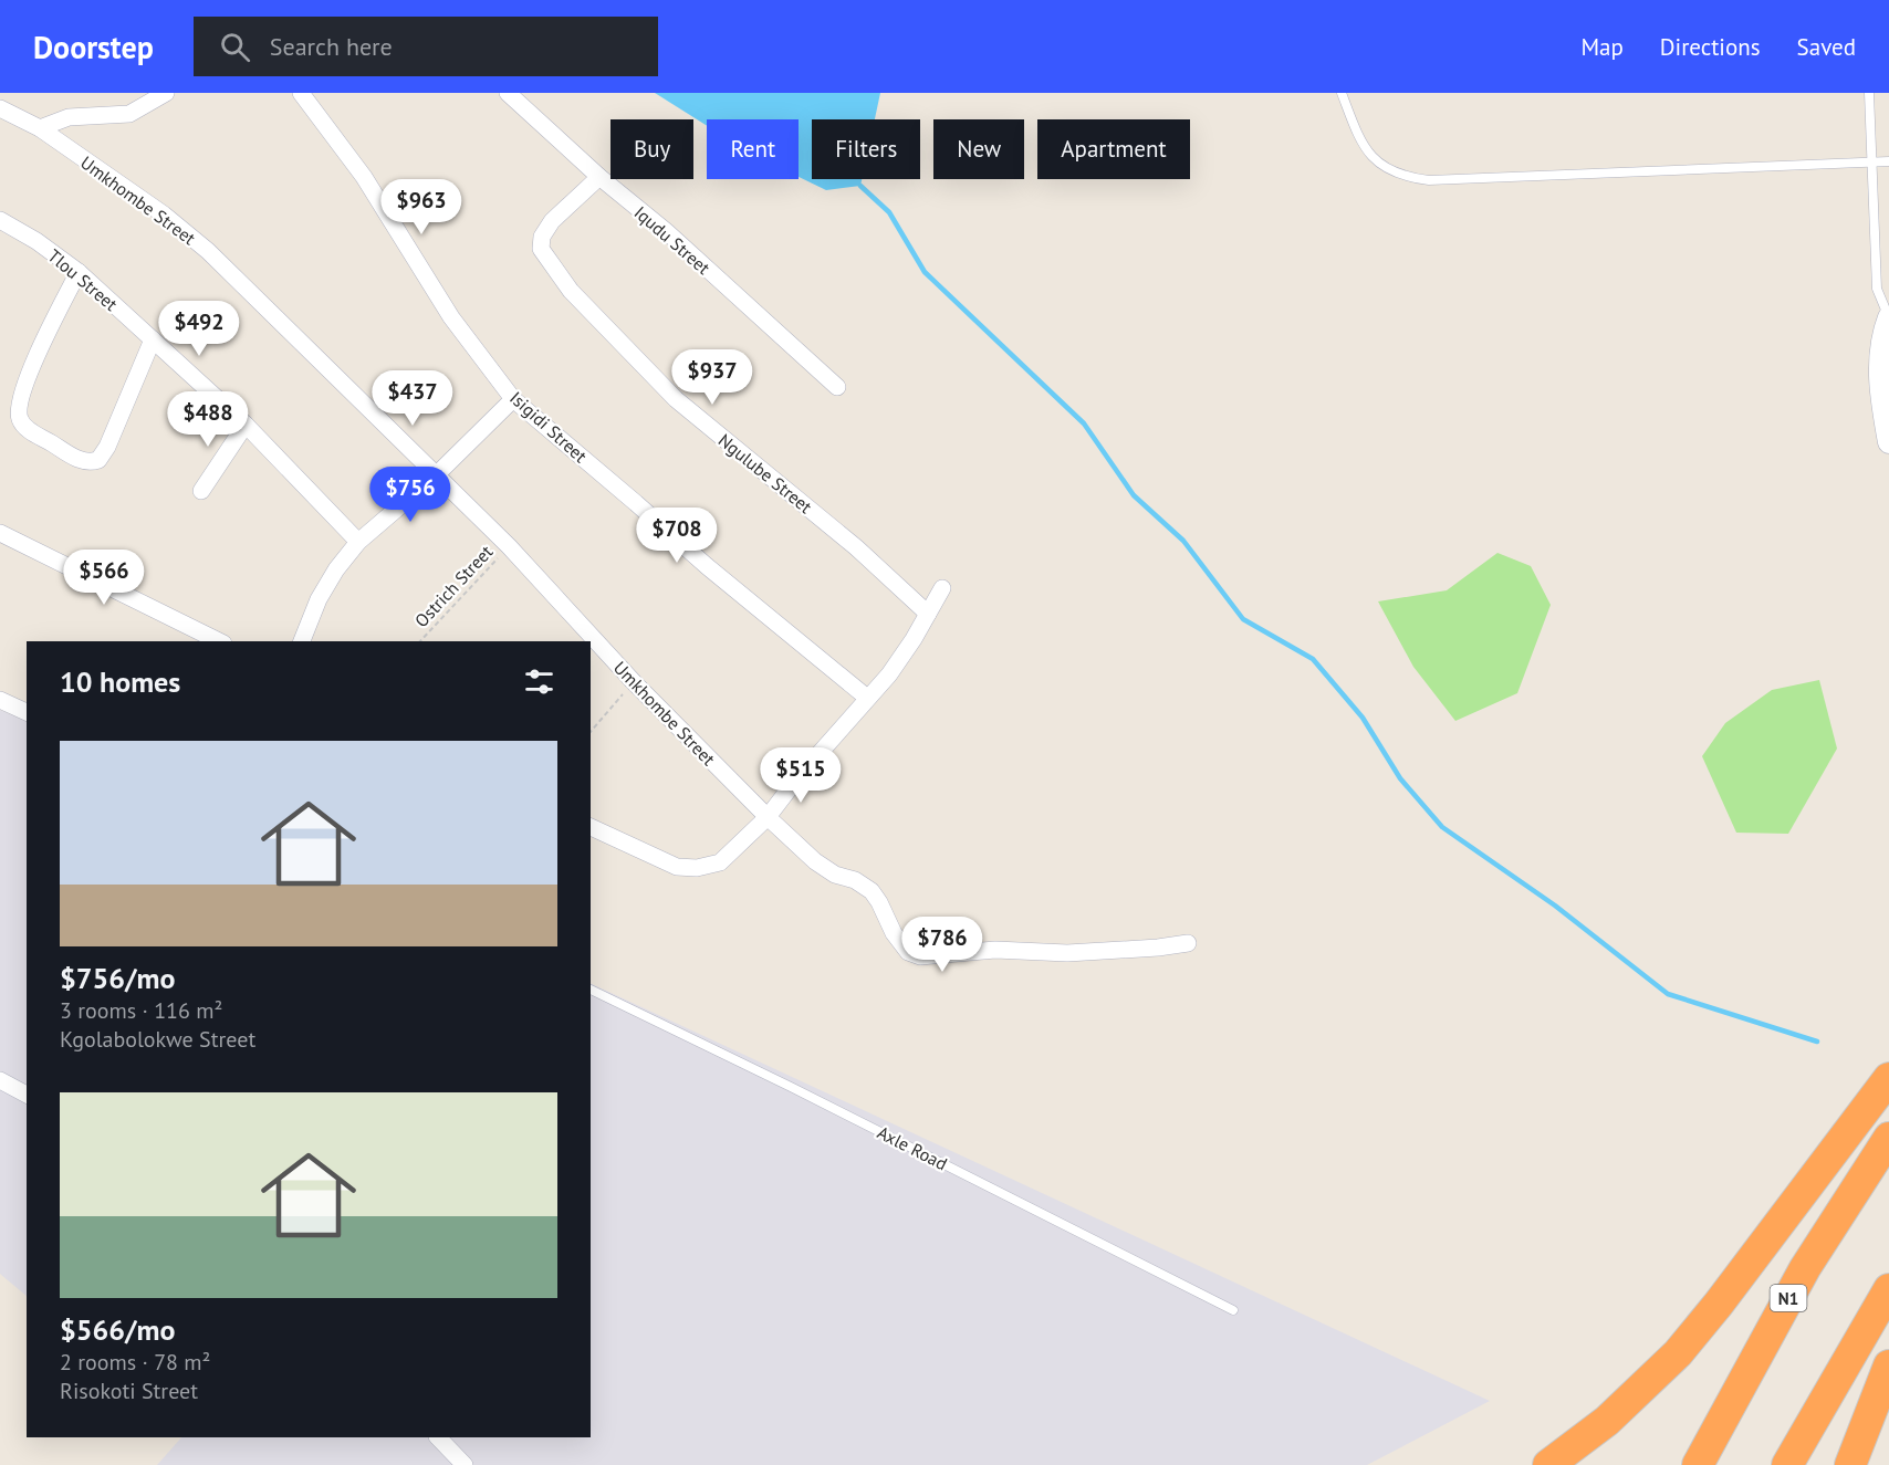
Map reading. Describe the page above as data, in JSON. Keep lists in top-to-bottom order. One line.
{"streets":{"highway":["N1"],"street":["Umkhombe Street","Iqudu Street","Tlou Street","Isigidi Street","Ngulube Street"],"lane":["Axle Road"],"path":["Ostrich Street"]},"crossings":[["Umkhombe Street","Ostrich Street"],["Iqudu Street","Ngulube Street"]],"page":{"header":"Doorstep","search":"Search here","nav":["Map","Directions","Saved"],"chip":["Buy","Rent","Filters","New","Apartment"],"price":["$963","$492","$937","$437","$488","$756","$708","$566","$515","$786"],"heading":"10 homes","list":[{"name":"$756/mo","note":"3 rooms · 116 m² · Kgolabolokwe Street"},{"name":"$566/mo","note":"2 rooms · 78 m² · Risokoti Street"}]}}
